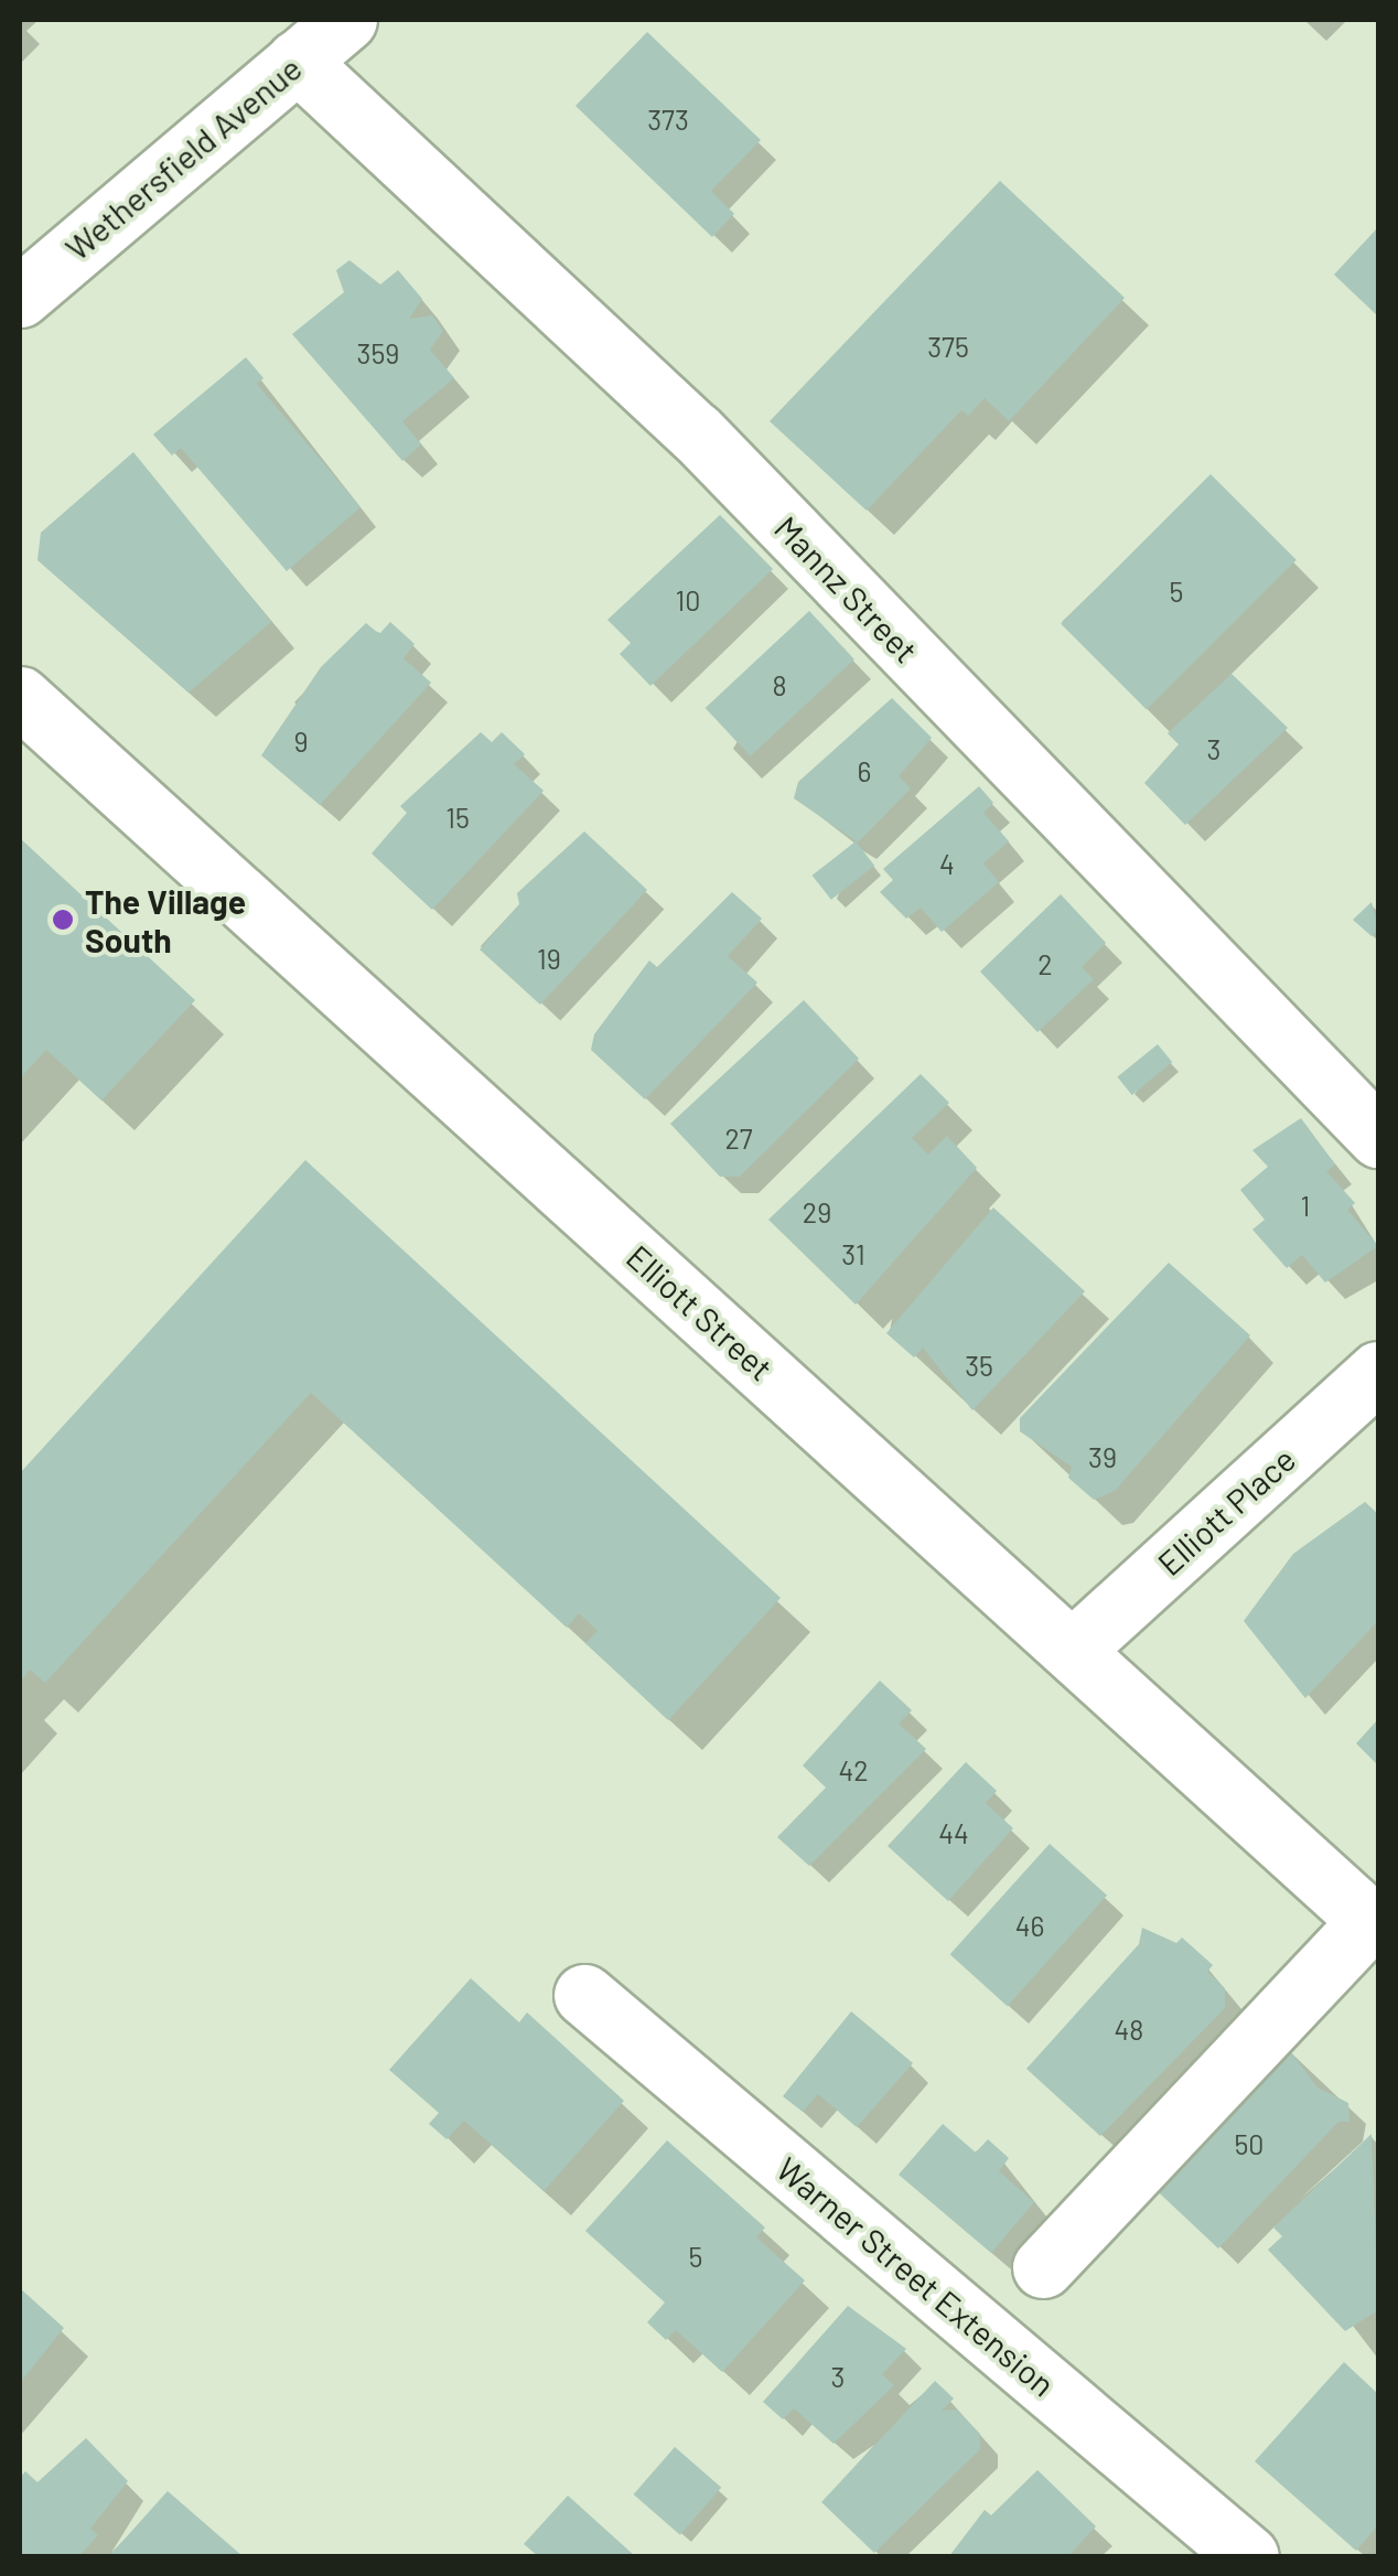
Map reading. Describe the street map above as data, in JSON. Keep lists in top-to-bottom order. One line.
{"streets":{"street":["Wethersfield Avenue","Mannz Street","Elliott Street","Elliott Place","Warner Street Extension"]},"crossings":[["Wethersfield Avenue","Mannz Street"],["Elliott Street","Elliott Place"]],"places":["The Village South"],"house_numbers":["373","375","359","5","10","8","9","3","6","15","4","19","2","27","1","29","31","35","39","42","44","46","48","50","5","3"]}
